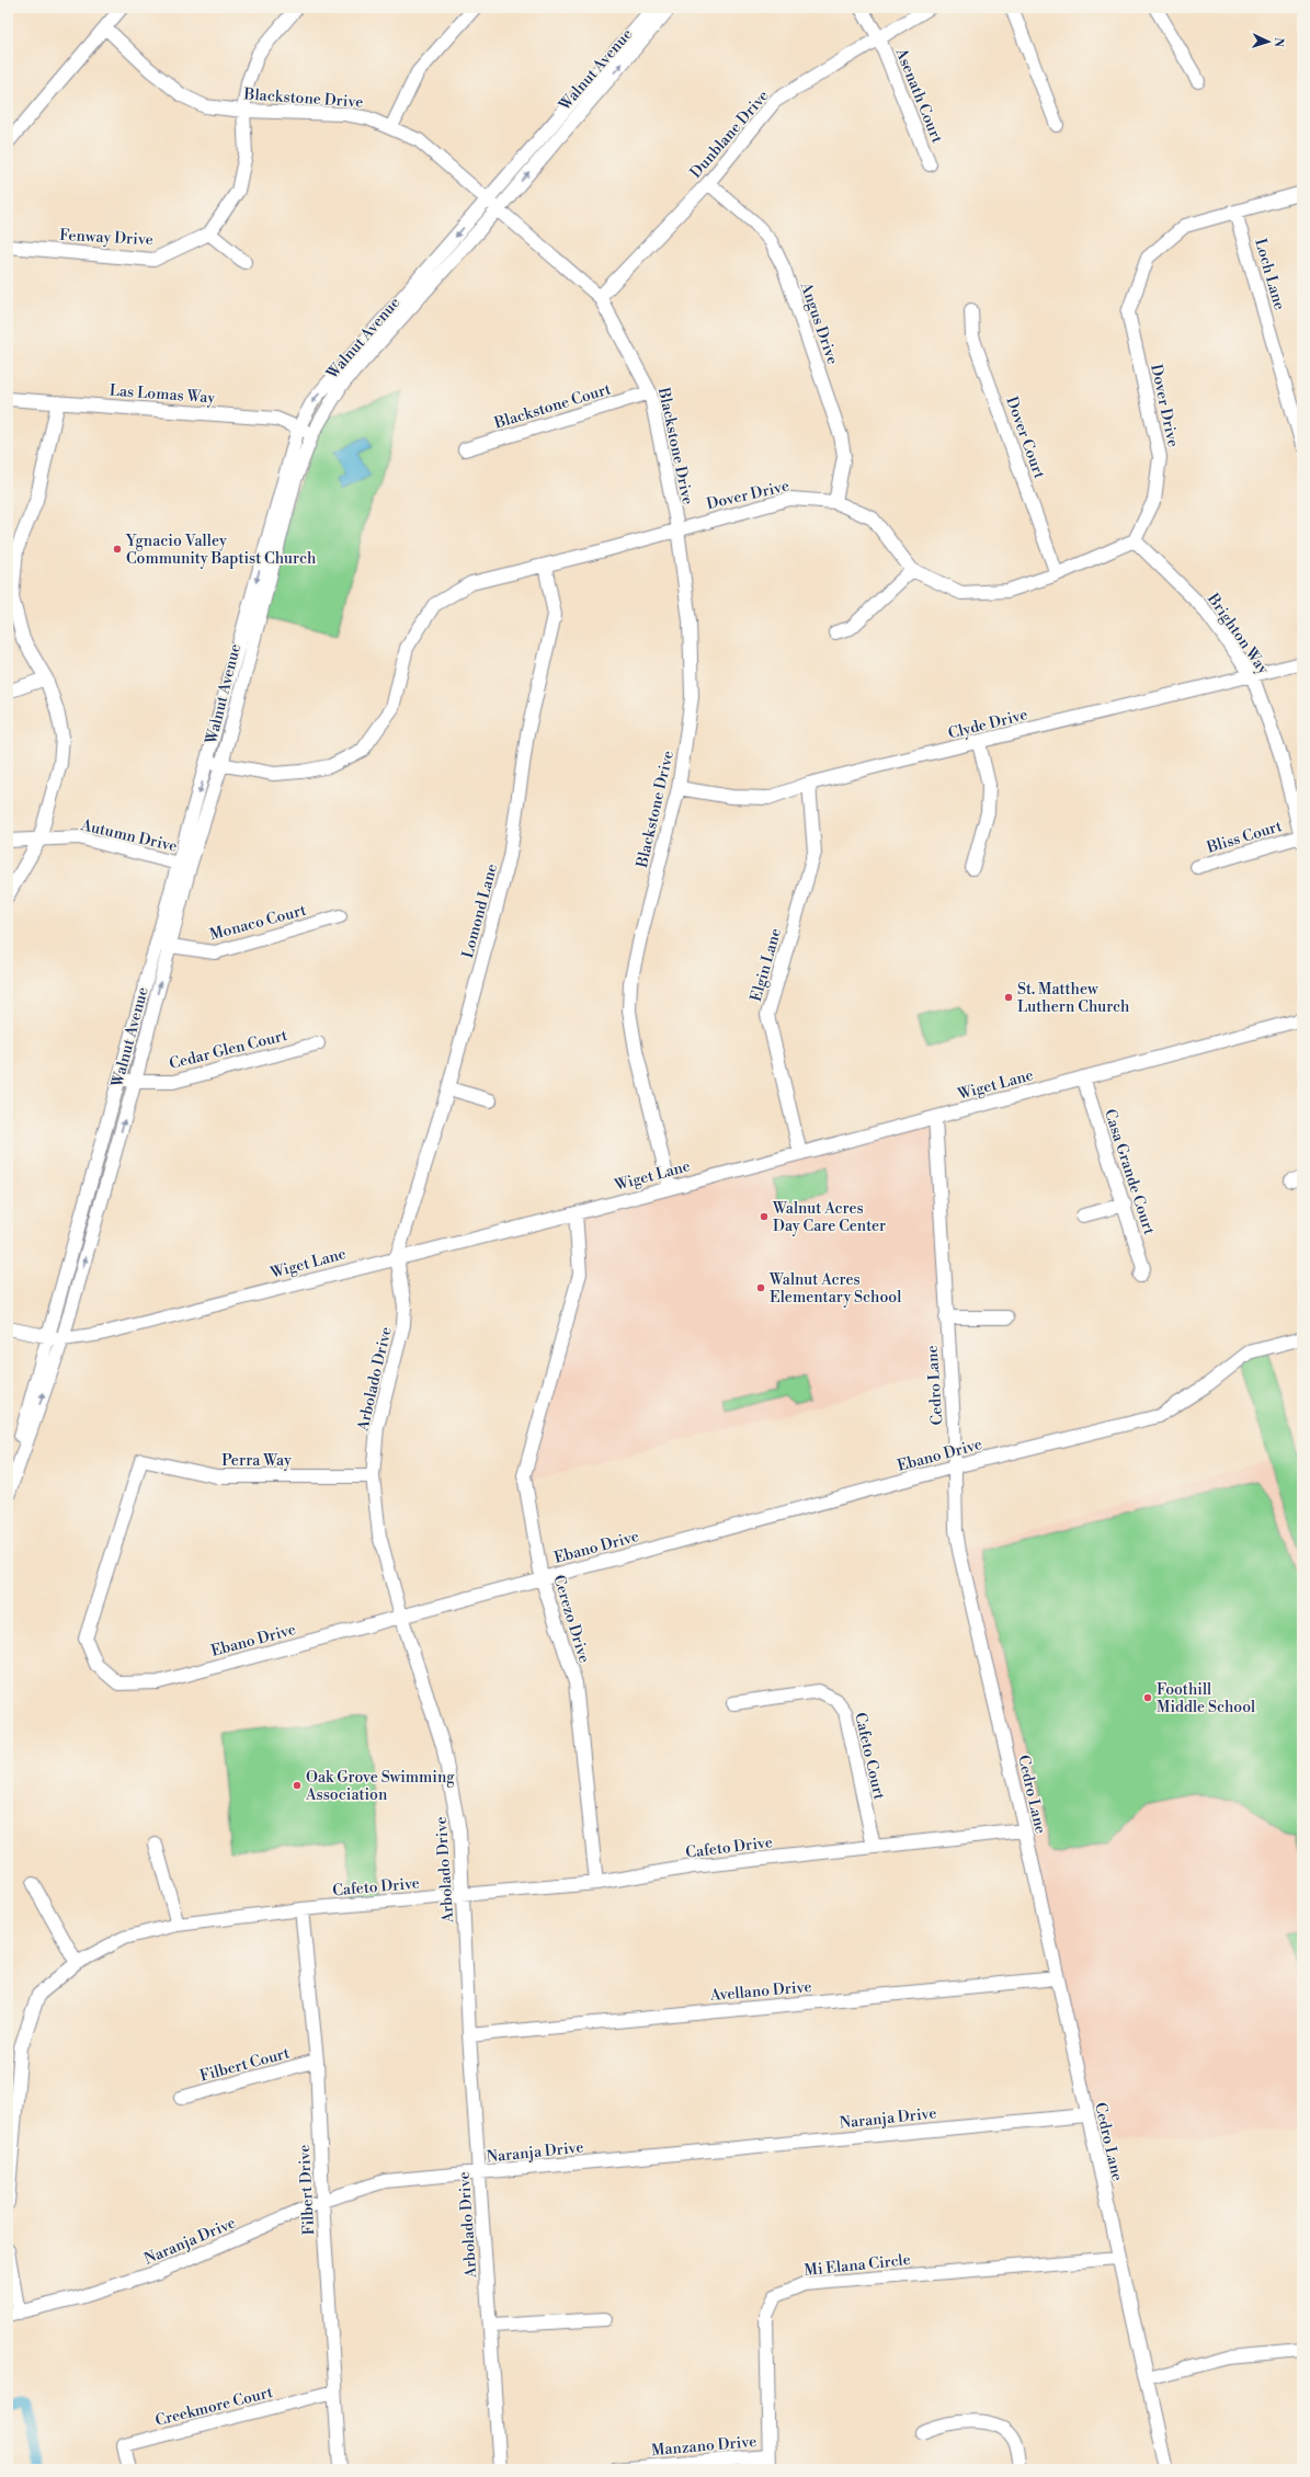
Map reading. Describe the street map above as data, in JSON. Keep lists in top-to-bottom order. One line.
{"streets":{"street":["Walnut Avenue","Asenath Court","Blackstone Drive","Dunblane Drive","Fenway Drive","Loch Lane","Angus Drive","Las Lomas Way","Blackstone Court","Dover Drive","Dover Court","Brighton Way","Clyde Drive","Autumn Drive","Bliss Court","Lomond Lane","Monaco Court","Elgin Lane","Cedar Glen Court","Wiget Lane","Casa Grande Court","Arbolado Drive","Cedro Lane","Ebano Drive","Perra Way","Cerezo Drive","Cafeto Court","Cafeto Drive","Avellano Drive","Filbert Court","Naranja Drive","Filbert Drive","Mi Elana Circle","Creekmore Court","Manzano Drive"]},"crossings":[["Walnut Avenue","Blackstone Drive"],["Walnut Avenue","Las Lomas Way"],["Walnut Avenue","Dover Drive"],["Walnut Avenue","Autumn Drive"],["Walnut Avenue","Monaco Court"],["Walnut Avenue","Cedar Glen Court"],["Walnut Avenue","Wiget Lane"],["Asenath Court","Dunblane Drive"],["Blackstone Drive","Dunblane Drive"],["Blackstone Drive","Blackstone Court"],["Blackstone Drive","Dover Drive"],["Blackstone Drive","Clyde Drive"],["Blackstone Drive","Wiget Lane"],["Dunblane Drive","Angus Drive"],["Loch Lane","Dover Drive"],["Angus Drive","Dover Drive"],["Dover Drive","Dover Court"],["Dover Drive","Brighton Way"],["Dover Drive","Lomond Lane"],["Brighton Way","Clyde Drive"],["Brighton Way","Bliss Court"],["Clyde Drive","Elgin Lane"],["Lomond Lane","Wiget Lane"],["Lomond Lane","Arbolado Drive"],["Elgin Lane","Wiget Lane"],["Wiget Lane","Casa Grande Court"],["Wiget Lane","Arbolado Drive"],["Wiget Lane","Cedro Lane"],["Wiget Lane","Cerezo Drive"],["Arbolado Drive","Ebano Drive"],["Arbolado Drive","Perra Way"],["Arbolado Drive","Cafeto Drive"],["Arbolado Drive","Avellano Drive"],["Arbolado Drive","Naranja Drive"],["Cedro Lane","Ebano Drive"],["Cedro Lane","Cafeto Drive"],["Cedro Lane","Avellano Drive"],["Cedro Lane","Naranja Drive"],["Cedro Lane","Mi Elana Circle"],["Ebano Drive","Perra Way"],["Ebano Drive","Cerezo Drive"],["Cerezo Drive","Cafeto Drive"],["Cafeto Court","Cafeto Drive"],["Cafeto Drive","Filbert Drive"],["Filbert Court","Filbert Drive"],["Naranja Drive","Filbert Drive"],["Filbert Drive","Creekmore Court"],["Mi Elana Circle","Manzano Drive"]],"places":["Ygnacio Valley Community Baptist Church","St. Matthew Luthern Church","Walnut Acres Day Care Center","Walnut Acres Elementary School","Foothill Middle School","Oak Grove Swimming Association"],"north":"right"}
